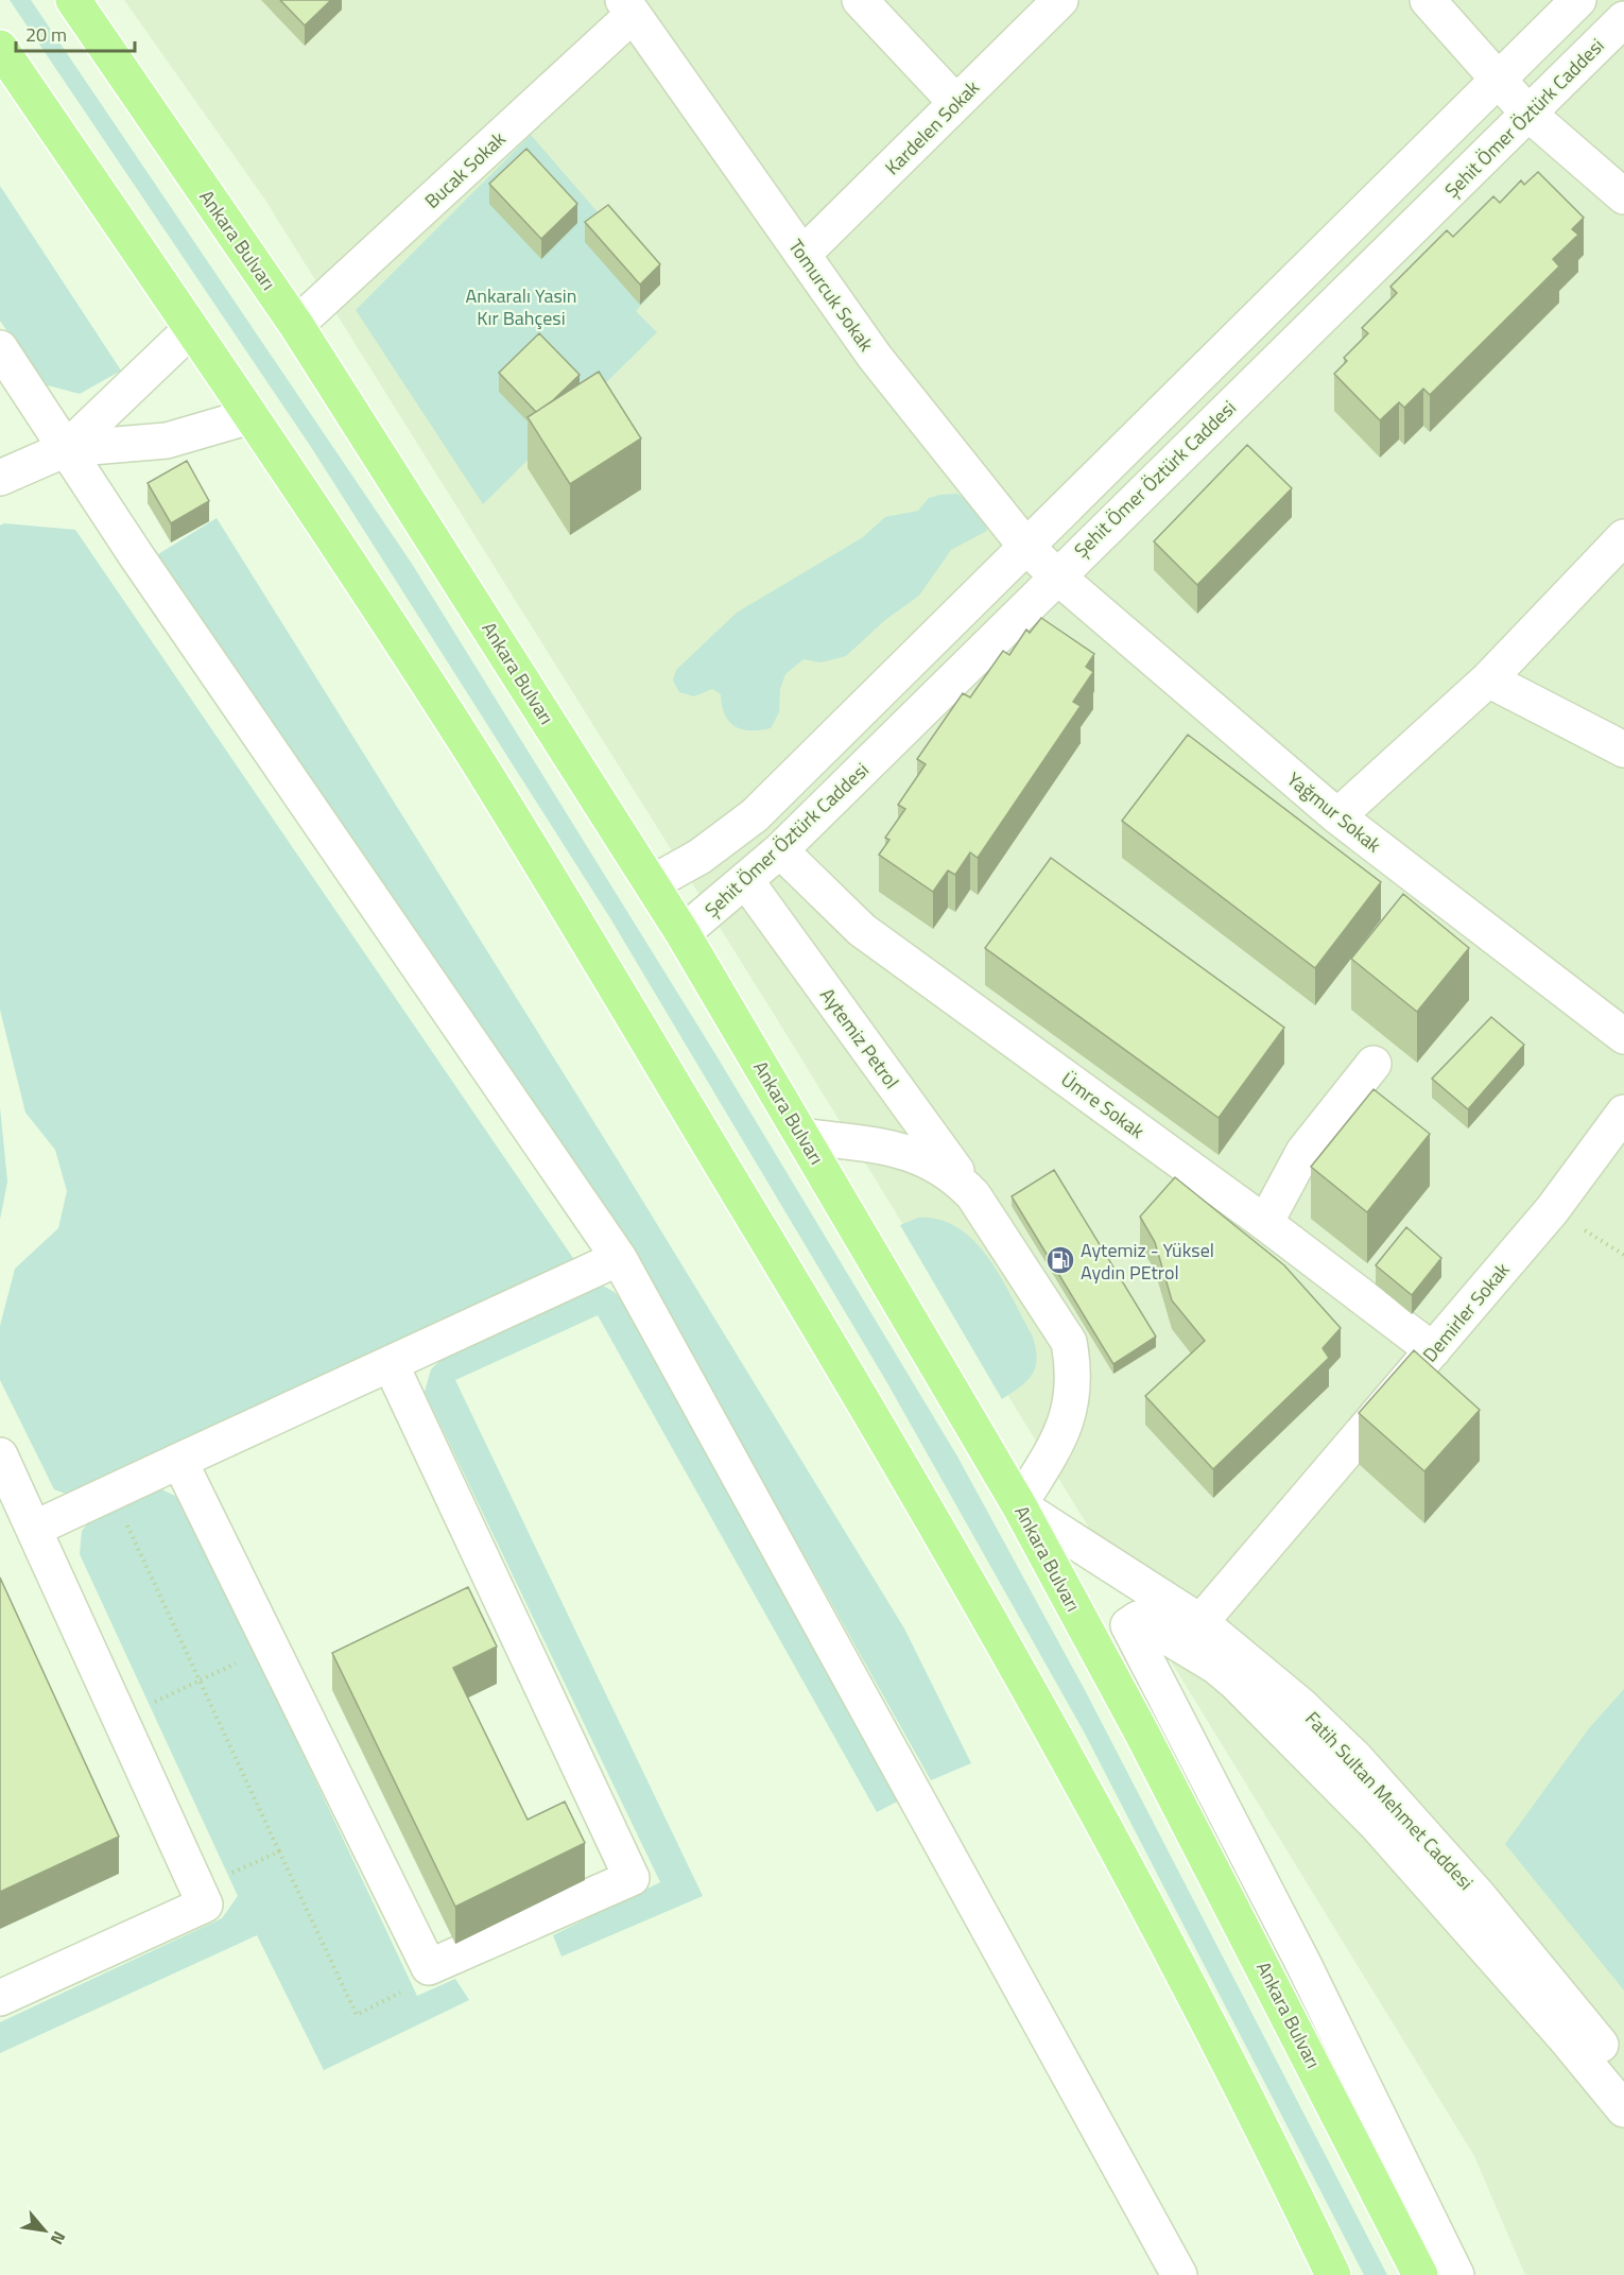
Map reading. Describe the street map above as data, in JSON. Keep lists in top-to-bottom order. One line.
{"streets":{"main road":["Ankara Bulvarı"],"street":["Şehit Ömer Öztürk Caddesi","Kardelen Sokak","Bucak Sokak","Tomurcuk Sokak","Yağmur Sokak","Aytemiz Petrol","Ümre Sokak","Demirler Sokak","Fatih Sultan Mehmet Caddesi"]},"crossings":[["Şehit Ömer Öztürk Caddesi","Ankara Bulvarı"],["Şehit Ömer Öztürk Caddesi","Tomurcuk Sokak"],["Şehit Ömer Öztürk Caddesi","Yağmur Sokak"],["Şehit Ömer Öztürk Caddesi","Aytemiz Petrol"],["Şehit Ömer Öztürk Caddesi","Ümre Sokak"],["Kardelen Sokak","Tomurcuk Sokak"],["Bucak Sokak","Ankara Bulvarı"],["Bucak Sokak","Tomurcuk Sokak"],["Ankara Bulvarı","Aytemiz Petrol"],["Ankara Bulvarı","Fatih Sultan Mehmet Caddesi"],["Tomurcuk Sokak","Yağmur Sokak"],["Aytemiz Petrol","Fatih Sultan Mehmet Caddesi"],["Ümre Sokak","Demirler Sokak"],["Demirler Sokak","Fatih Sultan Mehmet Caddesi"]],"parks":["Ankaralı Yasin Kır Bahçesi"],"places":{"fuel station":["Aytemiz - Yüksel Aydın PEtrol"]},"scale_bar":"20 m","north":"bottom right"}
